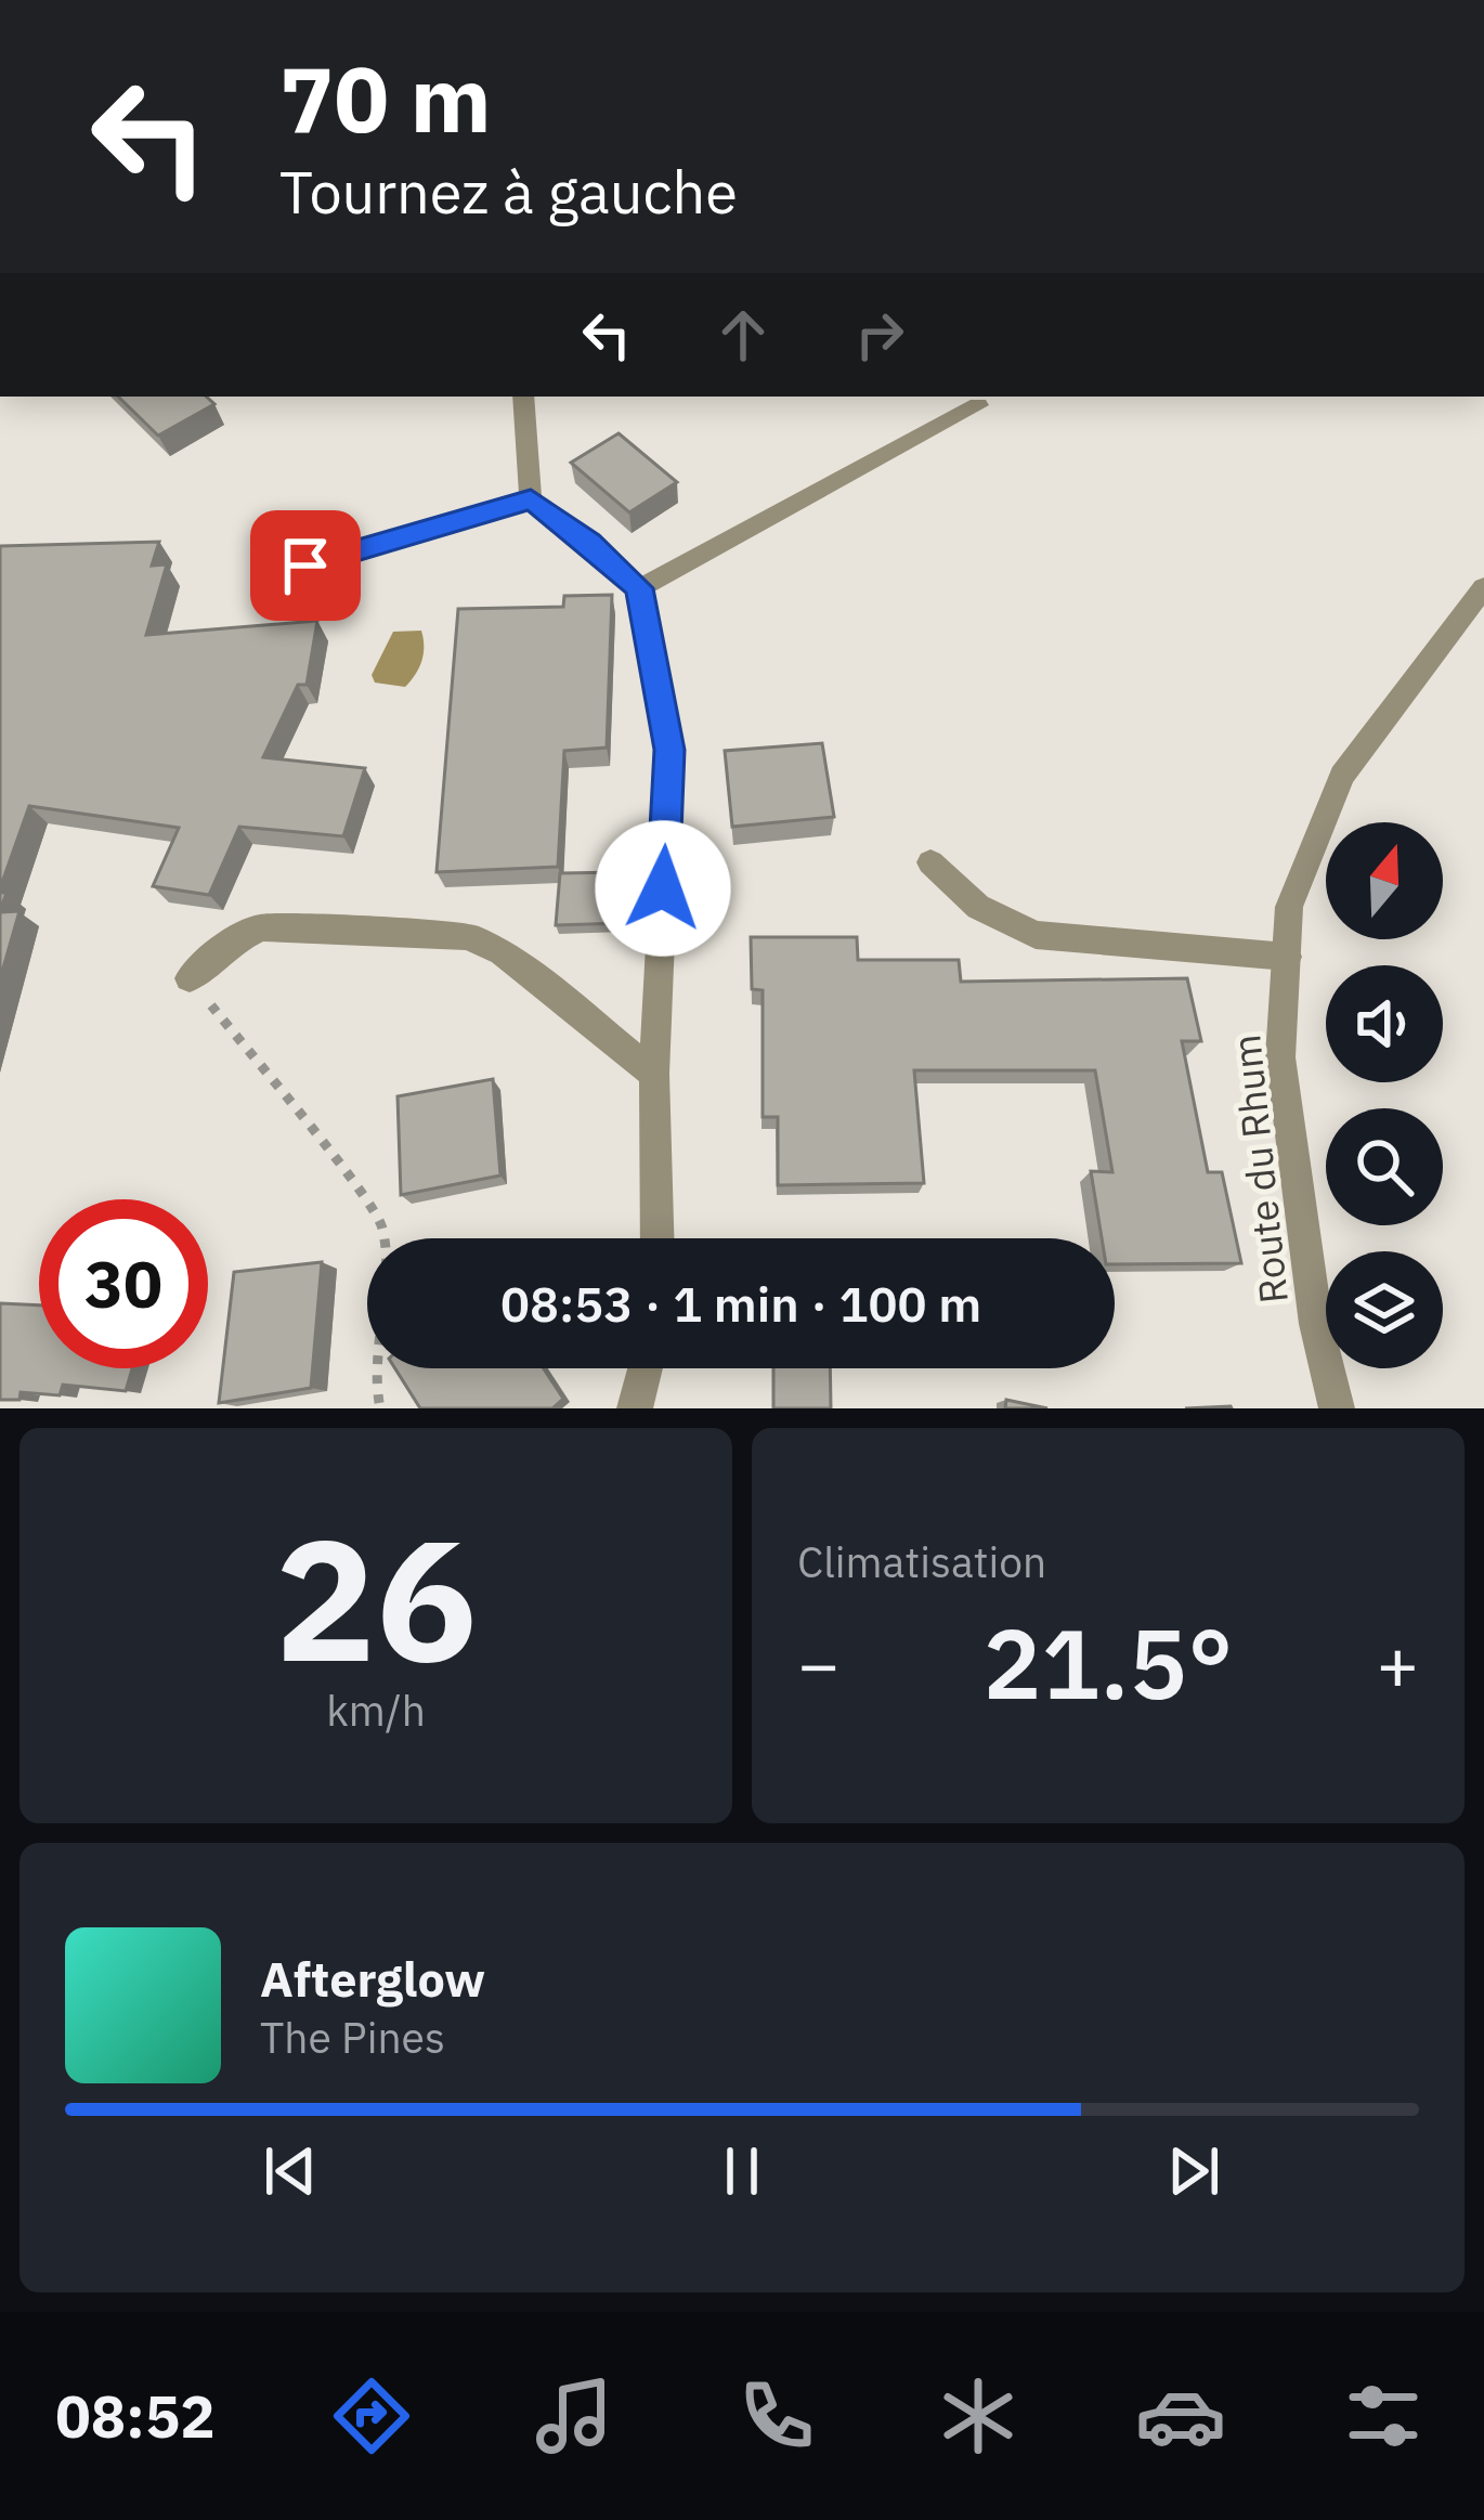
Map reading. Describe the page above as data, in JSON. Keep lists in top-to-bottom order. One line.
{"streets":{"street":["Route du Rhum"]},"north":"top","page":{"turn":["70 m","Tournez à gauche"],"limit":"30","trip":"08:53 · 1 min · 100 m","tile":[["26","km/h"],"Climatisation"],"heat":["−","21.5°","+"],"song":["Afterglow","The Pines"],"tabs":"08:52"}}
